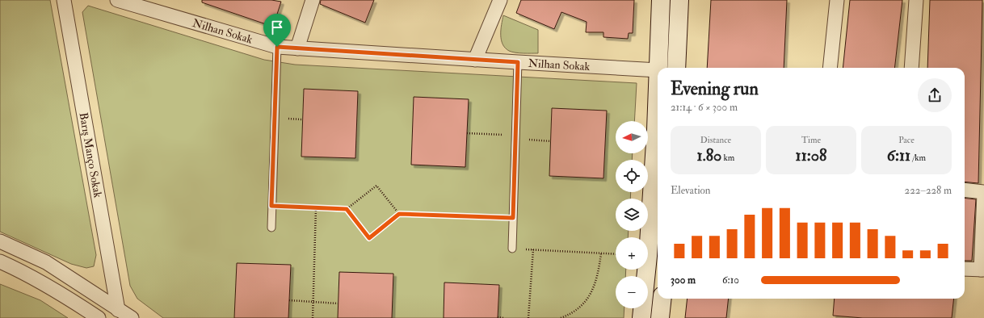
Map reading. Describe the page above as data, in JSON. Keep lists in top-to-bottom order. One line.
{"streets":{"street":["Nilhan Sokak","Barış Manço Sokak"]},"north":"left","page":{"heading":["Evening run","21:14 · 6 × 300 m"],"map_buttons":["+","−"],"stats":[["Distance","1.80 km"],["Time","11:08"],["Pace","6:11 /km"]],"chart":["Elevation","222–228 m"],"list":[{"name":"300 m","note":"6:10"}]}}
